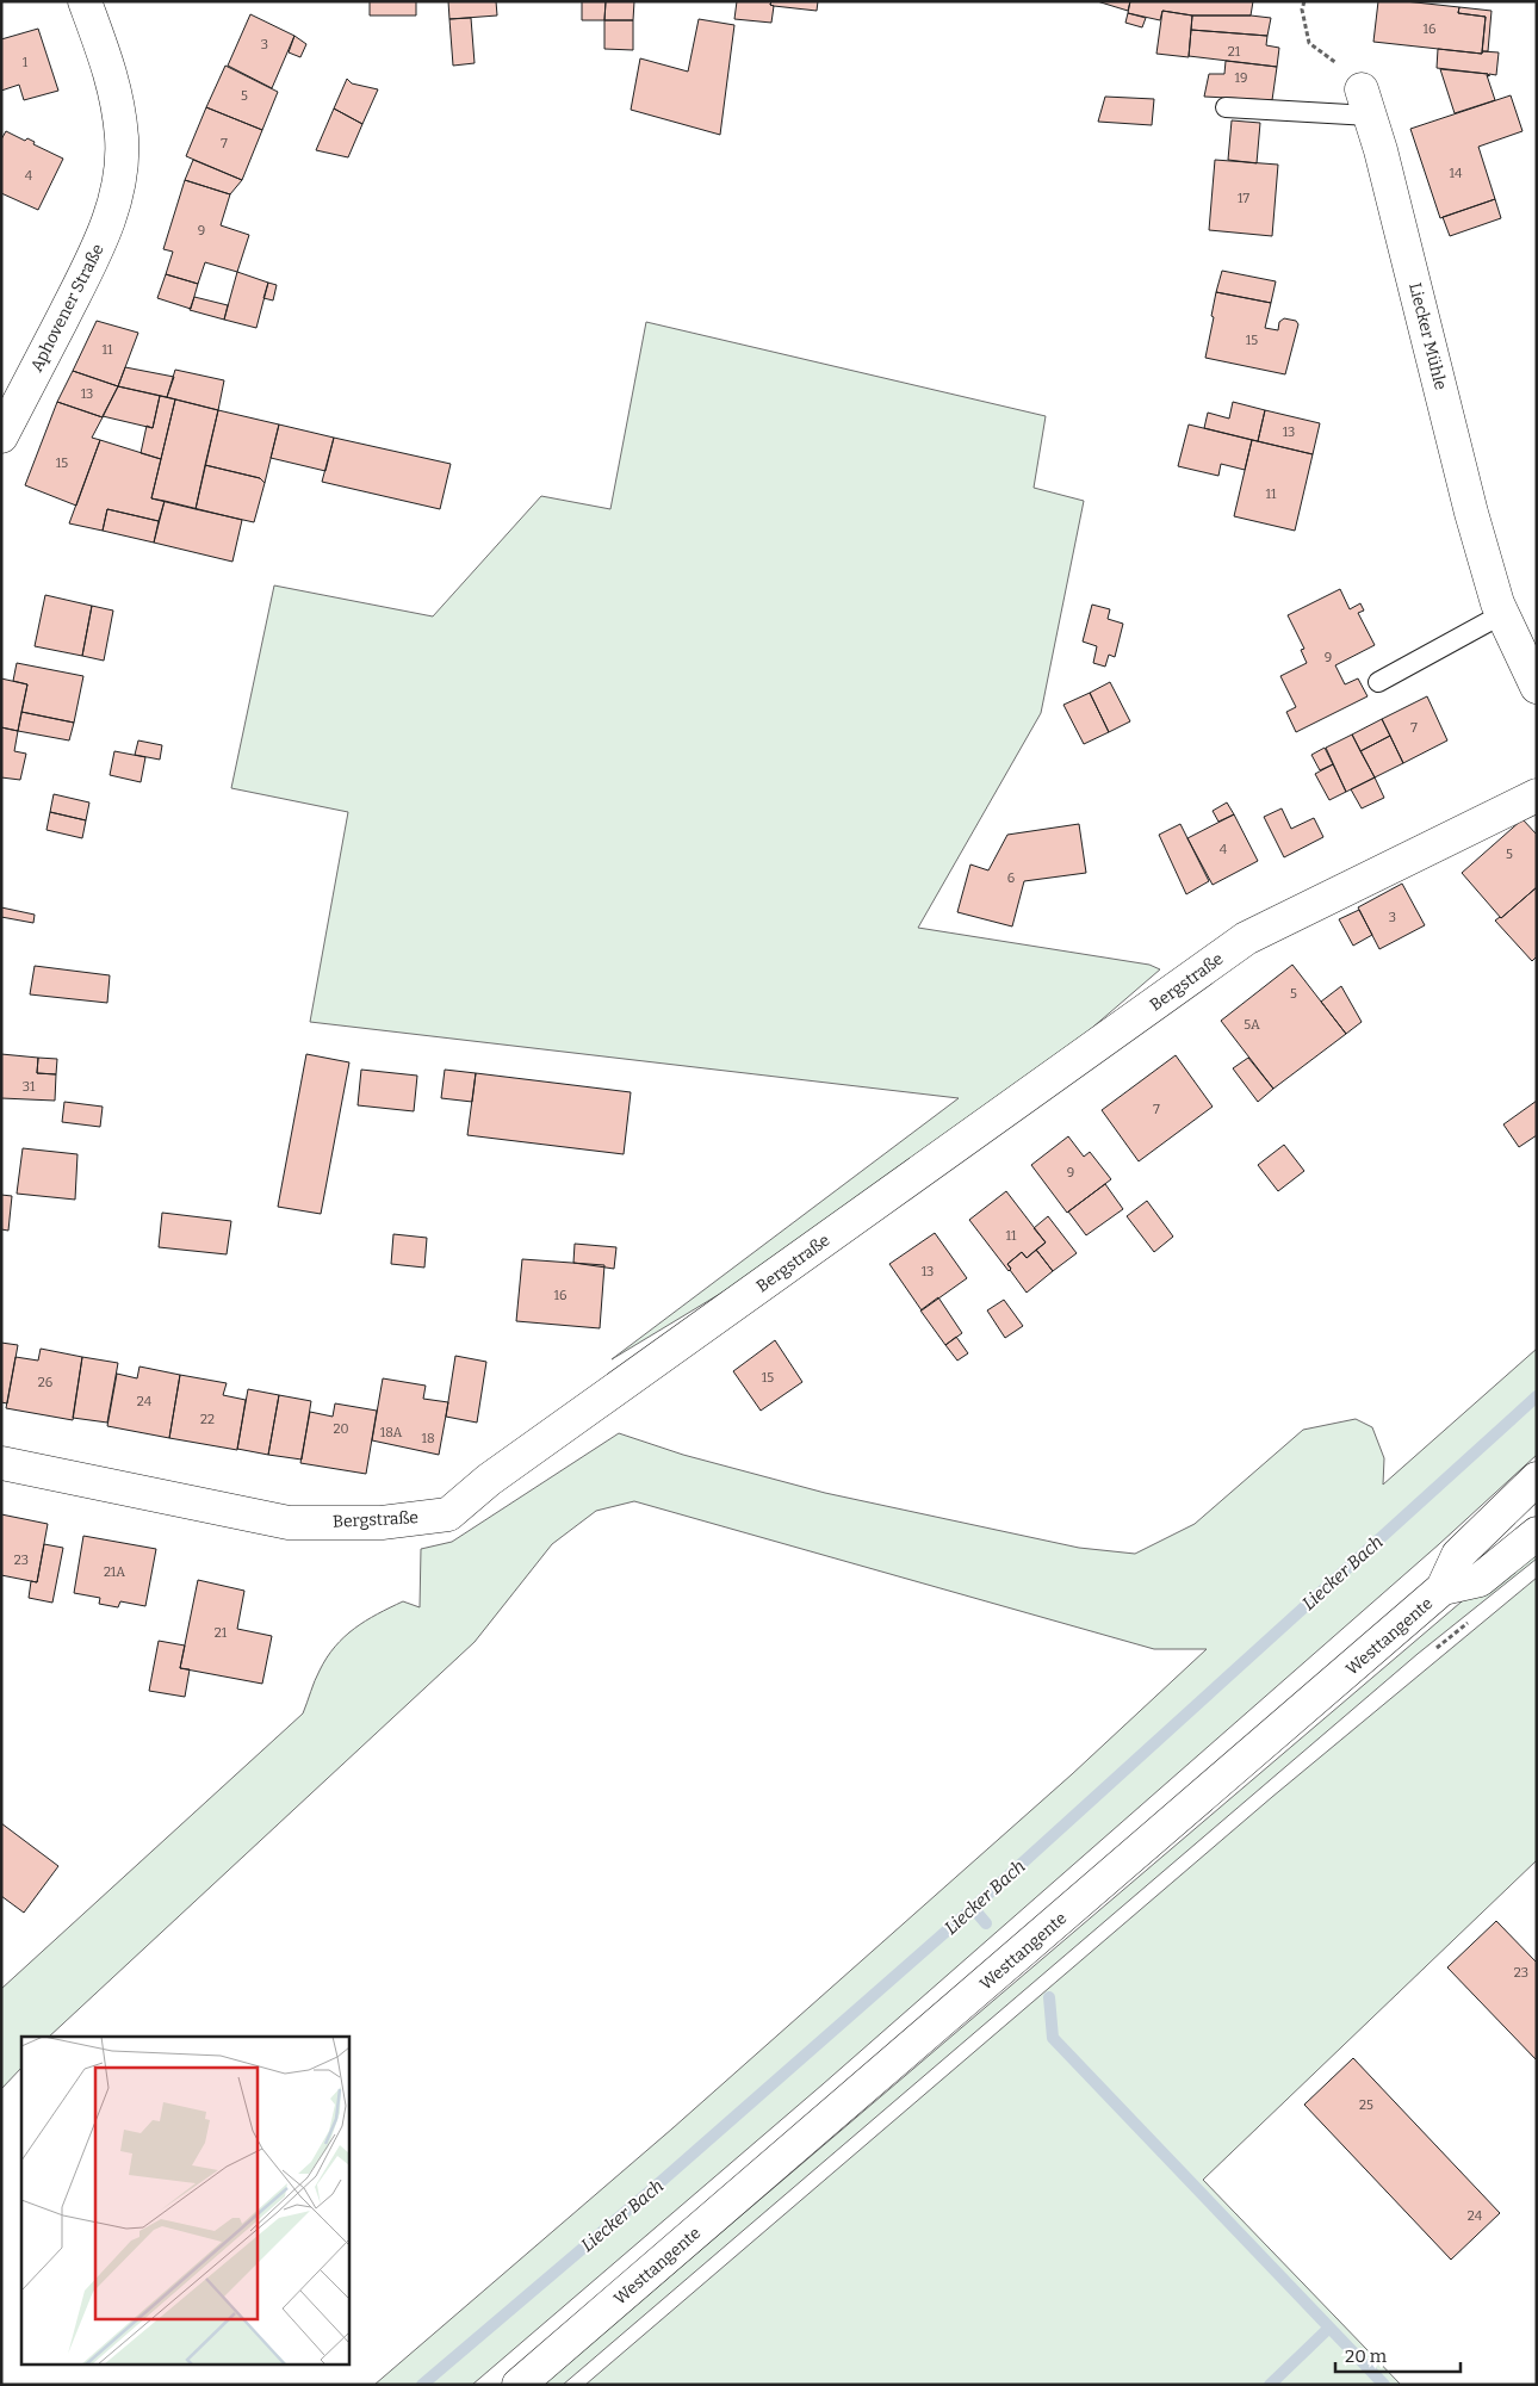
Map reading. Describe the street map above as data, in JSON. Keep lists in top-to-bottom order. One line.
{"streets":{"street":["Aphovener Straße","Liecker Mühle","Bergstraße","Westtangente"]},"water":["Liecker Bach"],"house_numbers":["16","3","21","1","19","5","7","14","4","17","9","15","11","13","13","15","11","9","7","4","5","6","3","5","5A","31","7","9","11","13","16","15","26","24","22","20","18A","18","23","21A","21","23","25","24"],"scale_bar":"20 m"}
